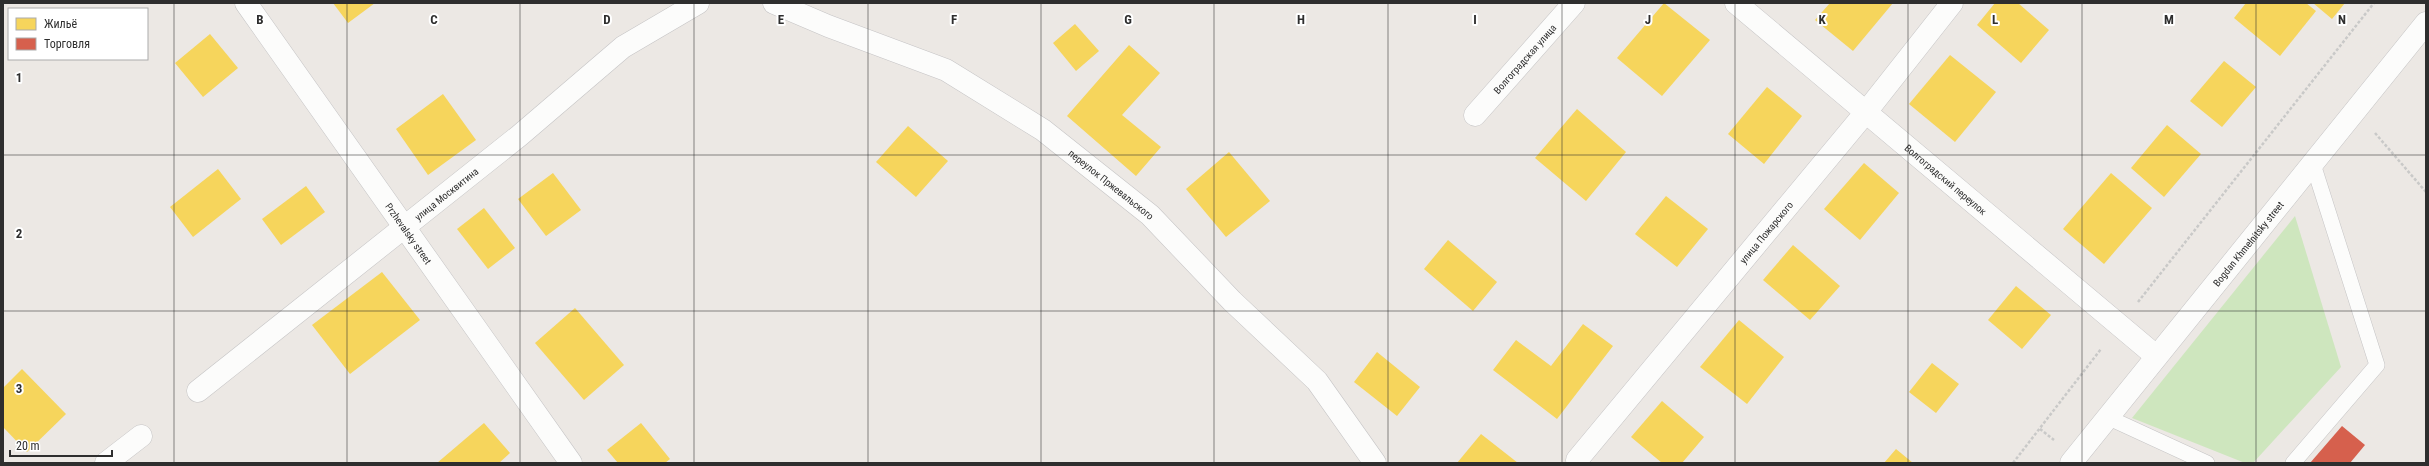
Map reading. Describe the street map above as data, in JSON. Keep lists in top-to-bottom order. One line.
{"streets":{"street":["Волгоградская улица","Волгоградский переулок","переулок Пржевальского","улица Москвитина","улица Пожарского","Przhevalsky street","Bogdan Khmelnitsky street"]},"crossings":[["Волгоградский переулок","улица Пожарского"],["Волгоградский переулок","Bogdan Khmelnitsky street"],["улица Москвитина","Przhevalsky street"]],"legend":["Жильё","Торговля"],"scale_bar":"20 m","grid":{"columns":["B","C","D","E","F","G","H","I","J","K","L","M","N"],"rows":["1","2","3"]}}
